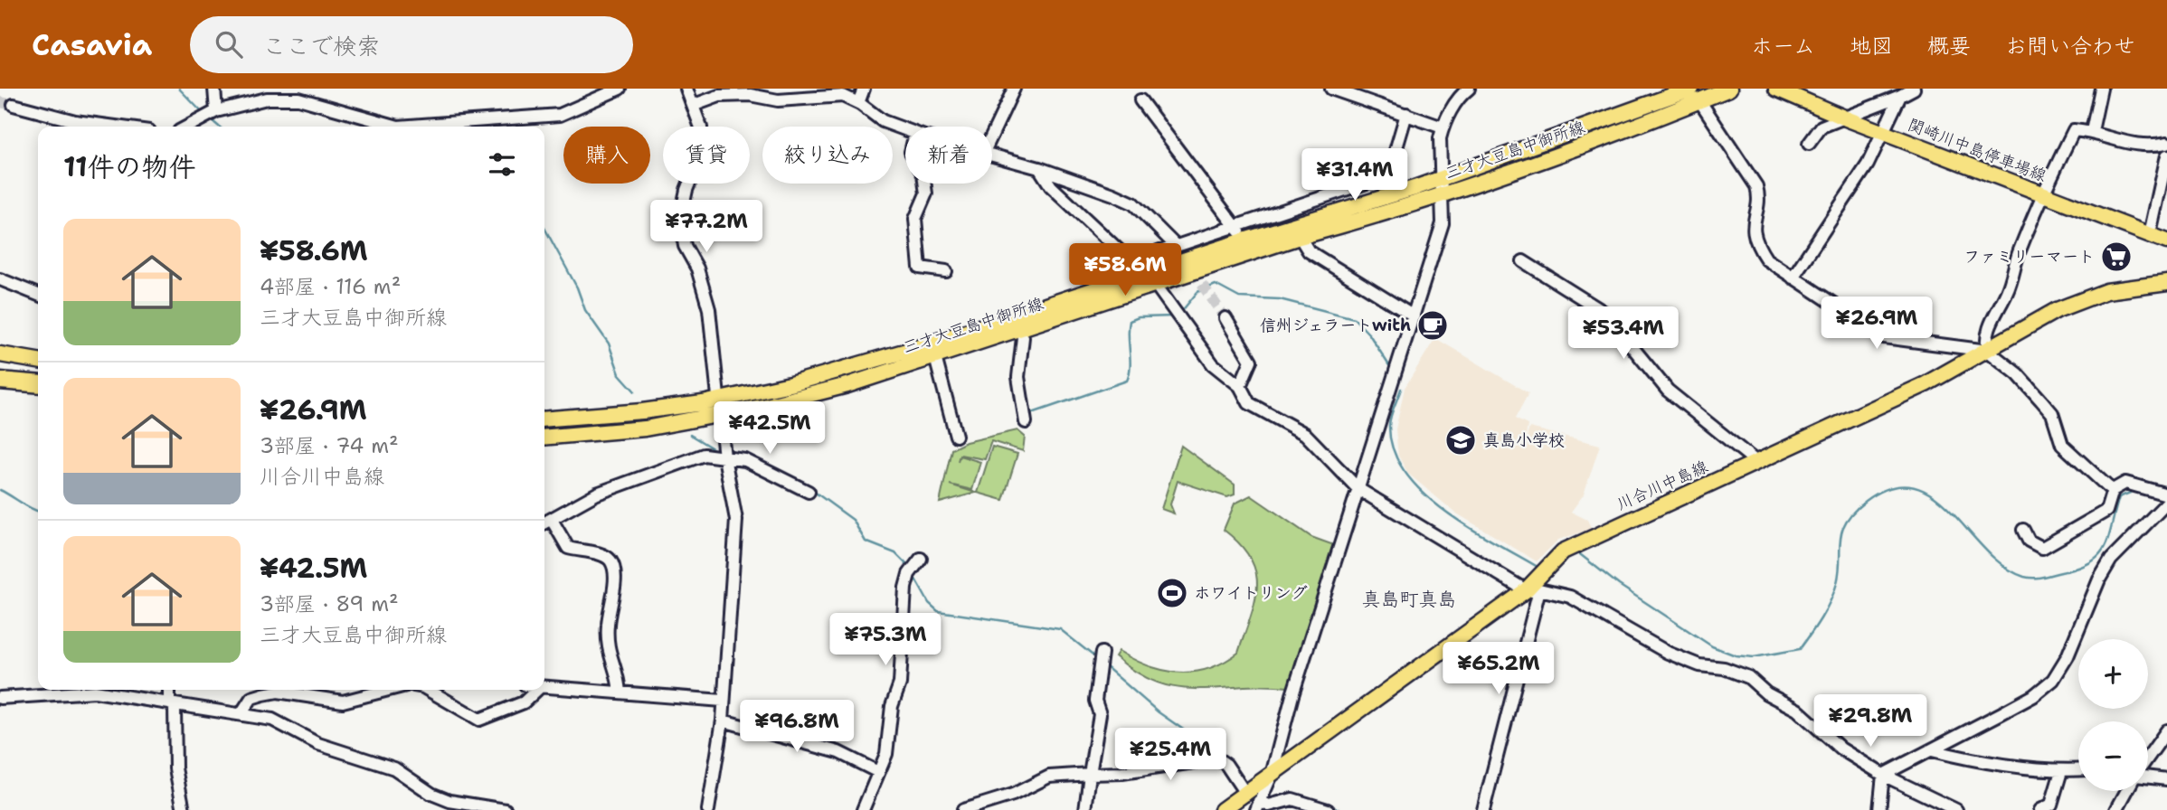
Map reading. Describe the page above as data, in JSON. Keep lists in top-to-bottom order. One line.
{"streets":{"main road":["三才大豆島中御所線","関崎川中島停車場線","川合川中島線"]},"districts":["真島町真島"],"places":{"supermarket":["ファミリーマート"],"cafe":["信州ジェラートwith"],"school or university":["真島小学校"],"sports":["ホワイトリング"]},"page":{"header":"Casavia","search":"ここで検索","nav":["ホーム","地図","概要","お問い合わせ"],"chip":["購入","賃貸","絞り込み","新着"],"heading":"11件の物件","price":["¥31.4M","¥77.2M","¥58.6M","¥26.9M","¥53.4M","¥42.5M","¥75.3M","¥65.2M","¥29.8M","¥96.8M","¥25.4M"],"list":[{"name":"¥58.6M","note":"4部屋 · 116 m² · 三才大豆島中御所線"},{"name":"¥26.9M","note":"3部屋 · 74 m² · 川合川中島線"},{"name":"¥42.5M","note":"3部屋 · 89 m² · 三才大豆島中御所線"}],"map_buttons":["+","−"]}}
